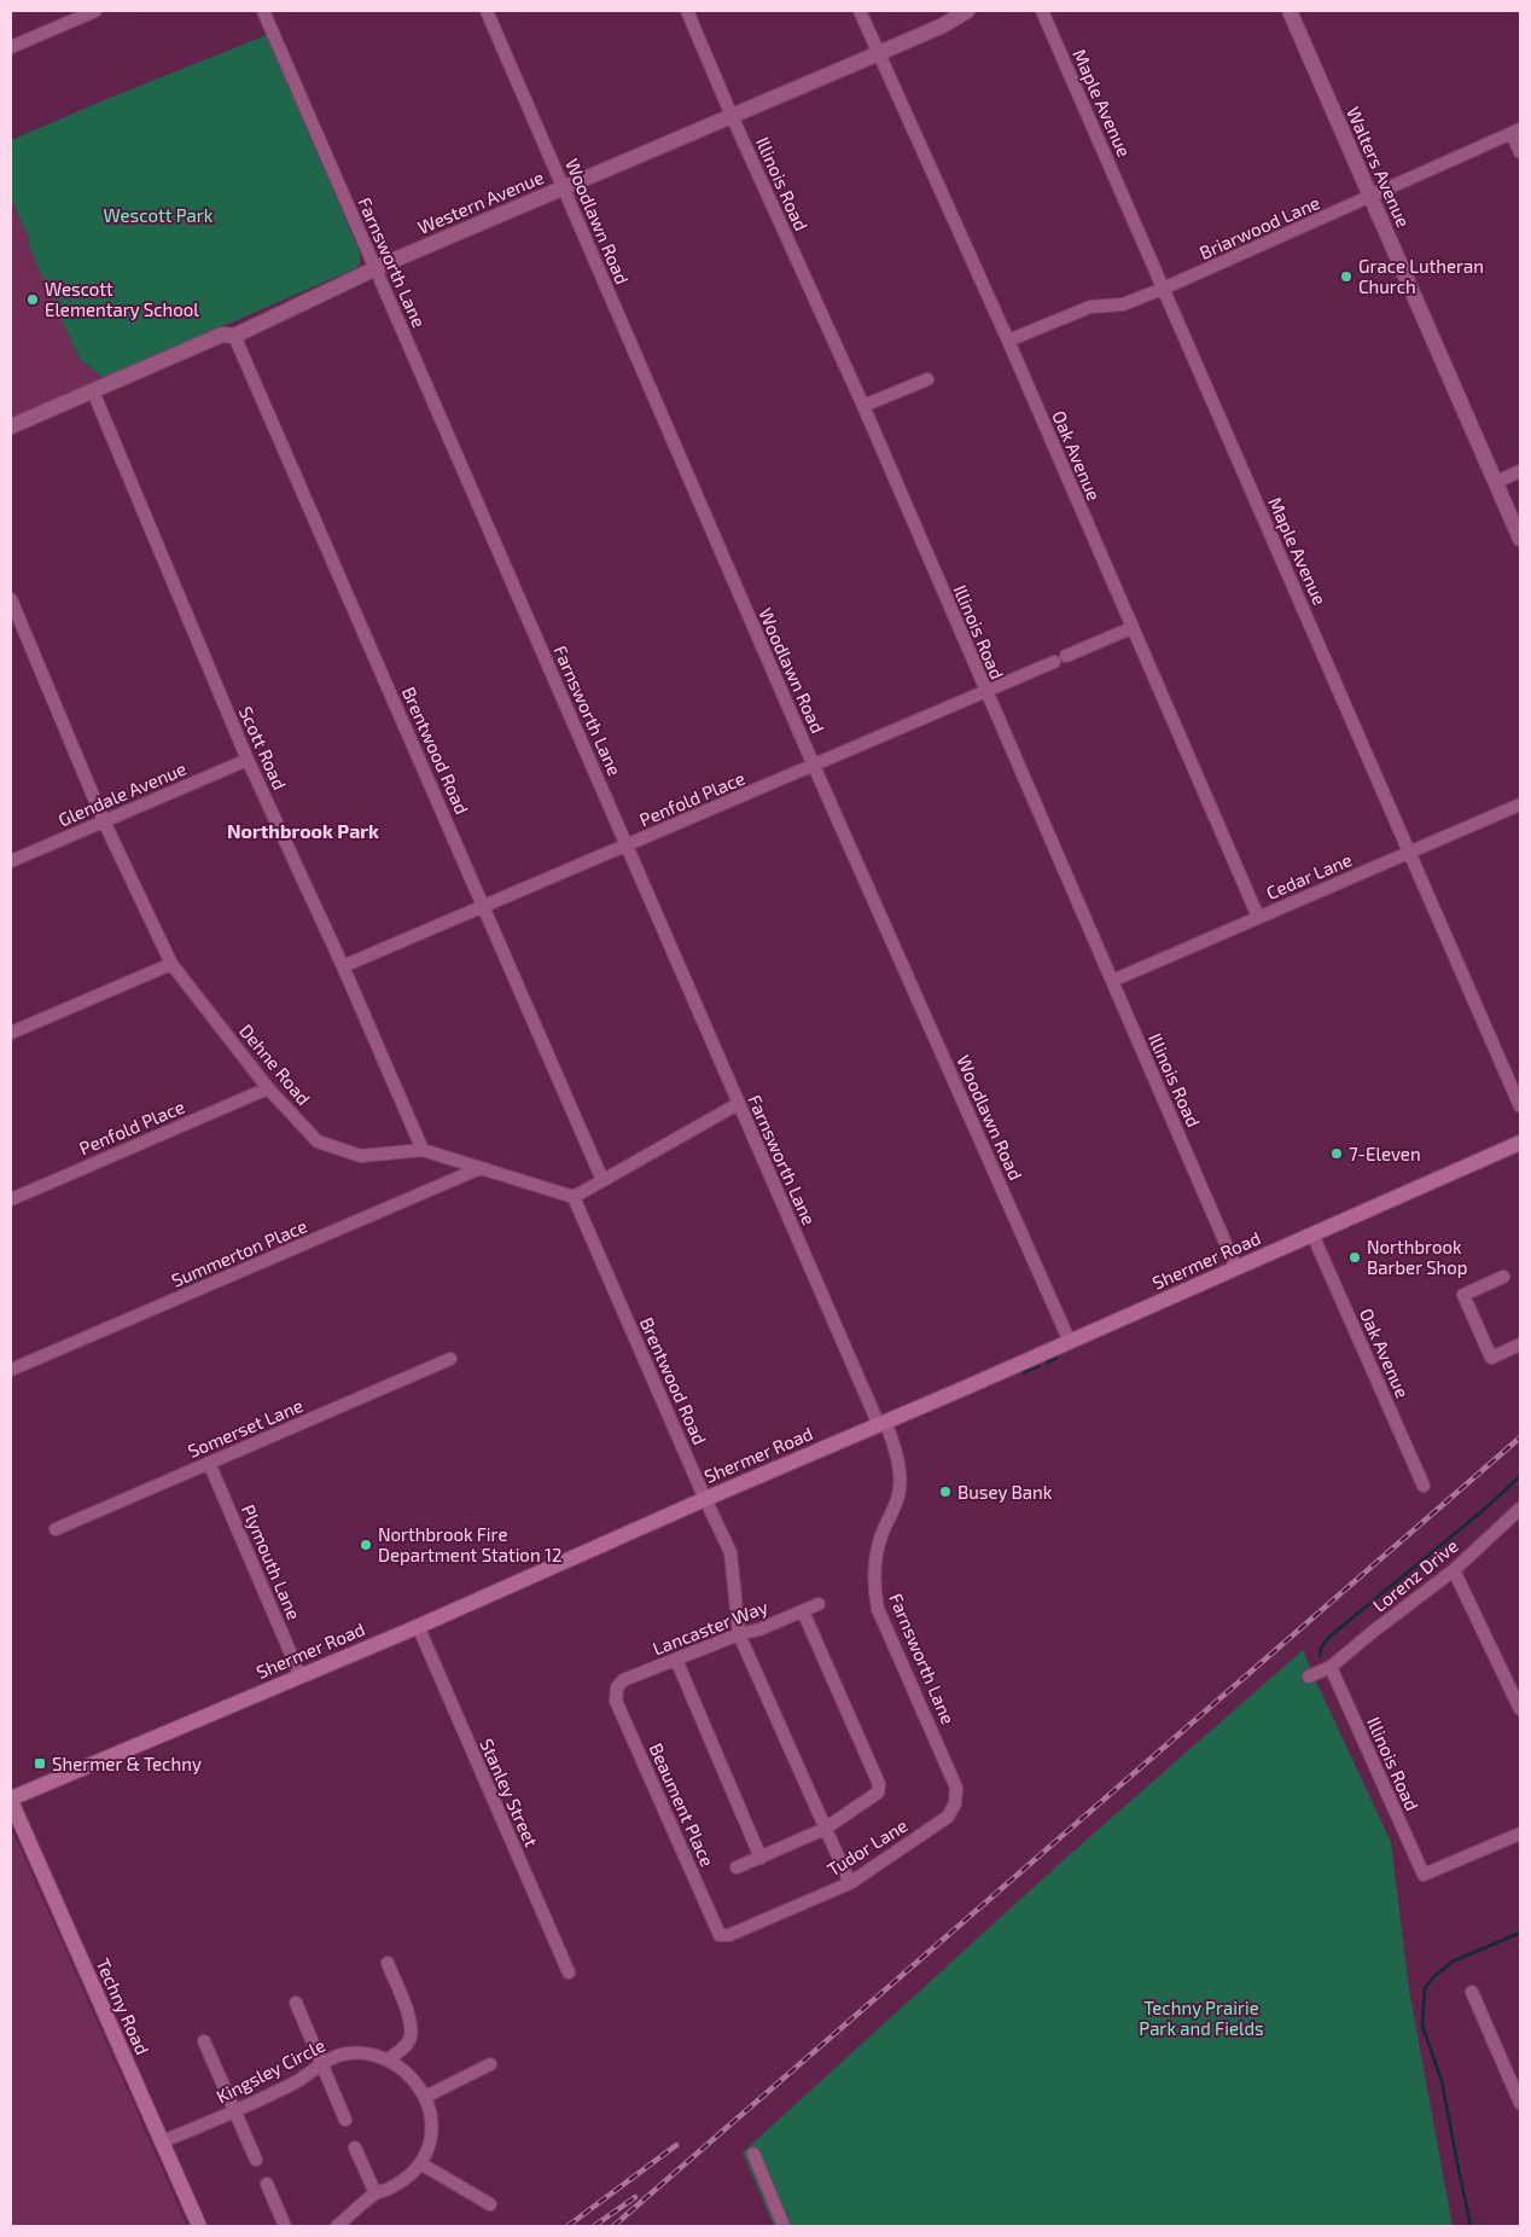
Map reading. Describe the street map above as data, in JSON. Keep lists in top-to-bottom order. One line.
{"streets":{"main road":["Shermer Road","Techny Road"],"street":["Maple Avenue","Walters Avenue","Illinois Road","Western Avenue","Woodlawn Road","Briarwood Lane","Farnsworth Lane","Oak Avenue","Scott Road","Brentwood Road","Glendale Avenue","Penfold Place","Cedar Lane","Dehne Road","Summerton Place","Somerset Lane","Plymouth Lane","Lorenz Drive","Lancaster Way","Stanley Street","Beaument Place","Tudor Lane","Kingsley Circle"]},"crossings":[["Maple Avenue","Briarwood Lane"],["Maple Avenue","Cedar Lane"],["Walters Avenue","Briarwood Lane"],["Illinois Road","Western Avenue"],["Illinois Road","Penfold Place"],["Illinois Road","Cedar Lane"],["Illinois Road","Shermer Road"],["Illinois Road","Lorenz Drive"],["Western Avenue","Woodlawn Road"],["Western Avenue","Farnsworth Lane"],["Western Avenue","Oak Avenue"],["Western Avenue","Scott Road"],["Western Avenue","Brentwood Road"],["Woodlawn Road","Penfold Place"],["Woodlawn Road","Shermer Road"],["Briarwood Lane","Oak Avenue"],["Farnsworth Lane","Penfold Place"],["Farnsworth Lane","Shermer Road"],["Farnsworth Lane","Tudor Lane"],["Oak Avenue","Cedar Lane"],["Oak Avenue","Shermer Road"],["Scott Road","Glendale Avenue"],["Scott Road","Penfold Place"],["Scott Road","Dehne Road"],["Brentwood Road","Penfold Place"],["Brentwood Road","Dehne Road"],["Brentwood Road","Shermer Road"],["Brentwood Road","Lancaster Way"],["Brentwood Road","Tudor Lane"],["Glendale Avenue","Dehne Road"],["Penfold Place","Dehne Road"],["Dehne Road","Summerton Place"],["Shermer Road","Plymouth Lane"],["Shermer Road","Stanley Street"],["Shermer Road","Techny Road"],["Somerset Lane","Plymouth Lane"],["Lancaster Way","Beaument Place"],["Beaument Place","Tudor Lane"],["Techny Road","Kingsley Circle"]],"districts":["Northbrook Park"],"parks":["Wescott Park","Techny Prairie Park and Fields"],"places":{"other":["Grace Lutheran Church","Wescott Elementary School","7-Eleven","Northbrook Barber Shop","Busey Bank","Northbrook Fire Department Station 12"],"transit":["Shermer & Techny"]}}
